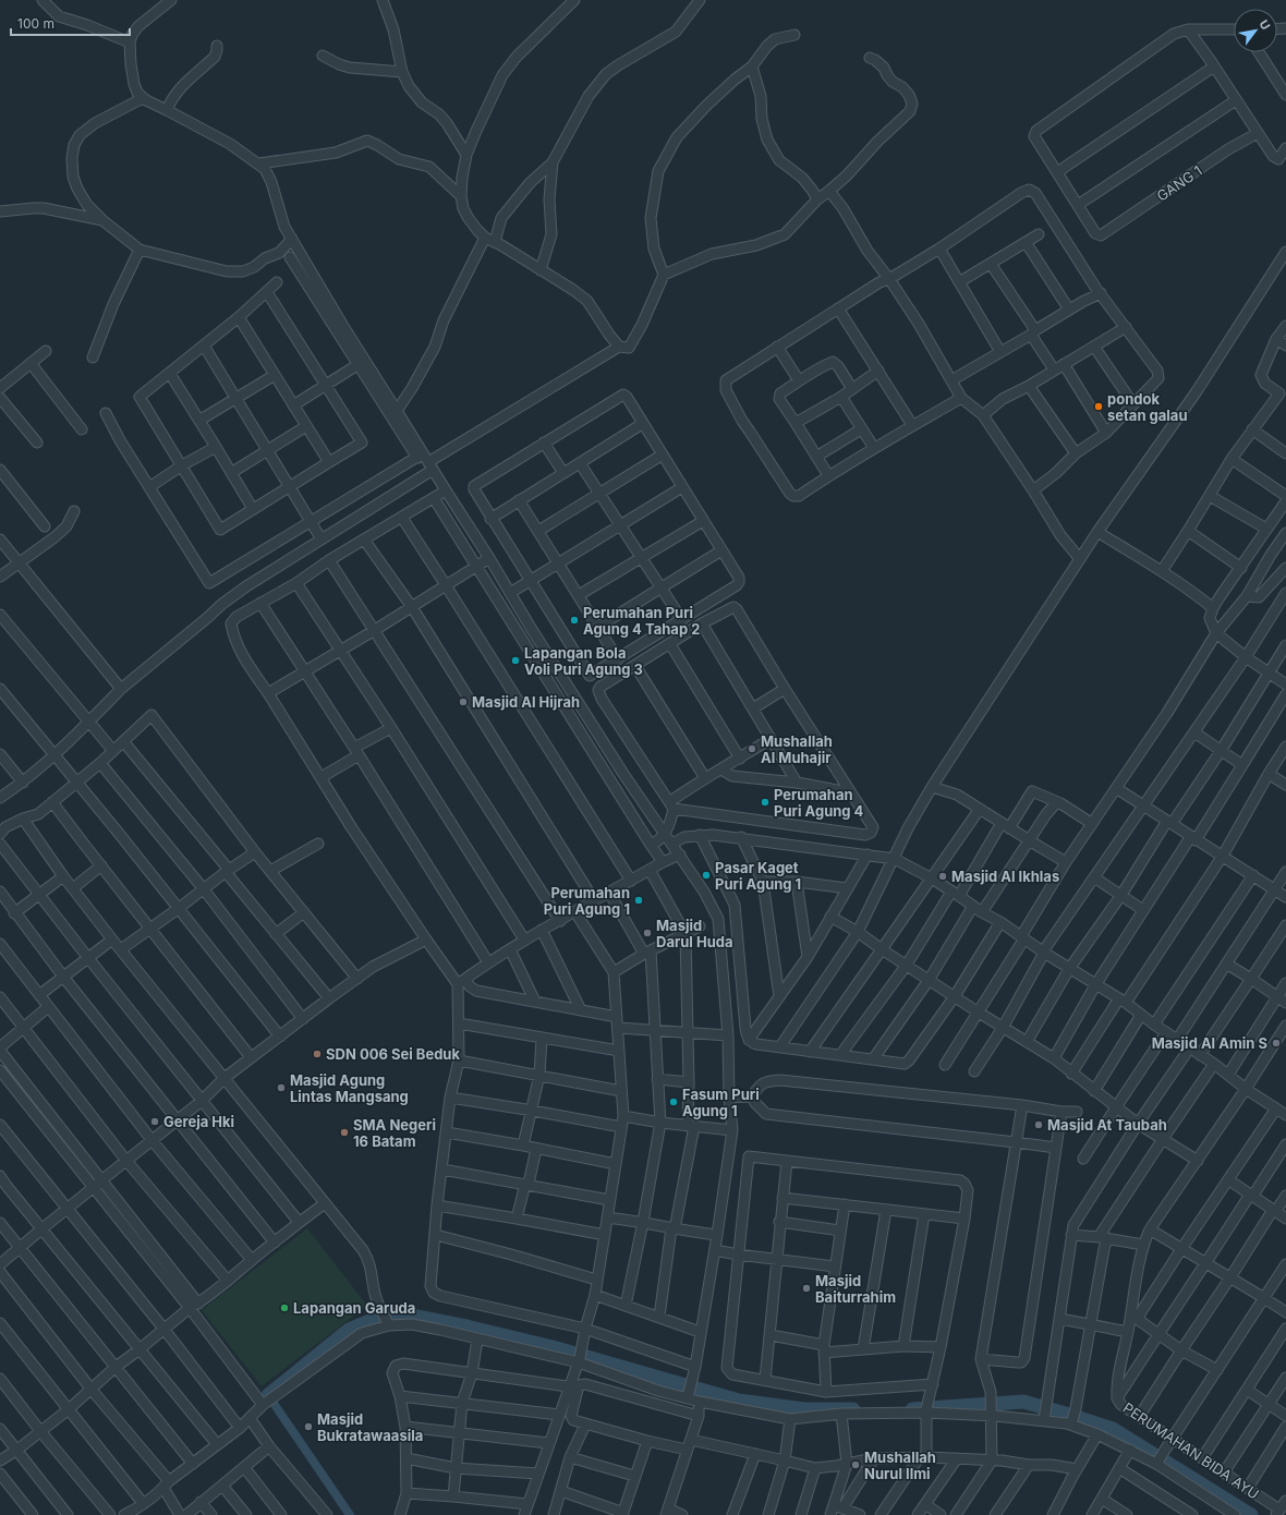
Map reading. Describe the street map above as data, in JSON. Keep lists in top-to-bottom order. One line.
{"streets":{"street":["GANG 1","PERUMAHAN BIDA AYU"]},"places":["pondok setan galau","Perumahan Puri Agung 4 Tahap 2","Lapangan Bola Voli Puri Agung 3","Masjid Al Hijrah","Mushallah Al Muhajir","Perumahan Puri Agung 4","Pasar Kaget Puri Agung 1","Masjid Al Ikhlas","Perumahan Puri Agung 1","Masjid Darul Huda","Masjid Al Amin S","SDN 006 Sei Beduk","Masjid Agung Lintas Mangsang","Fasum Puri Agung 1","Gereja Hki","Masjid At Taubah","SMA Negeri 16 Batam","Masjid Baiturrahim","Lapangan Garuda","Masjid Bukratawaasila","Mushallah Nurul Ilmi"],"scale_bar":"100 m","north":"top right"}
